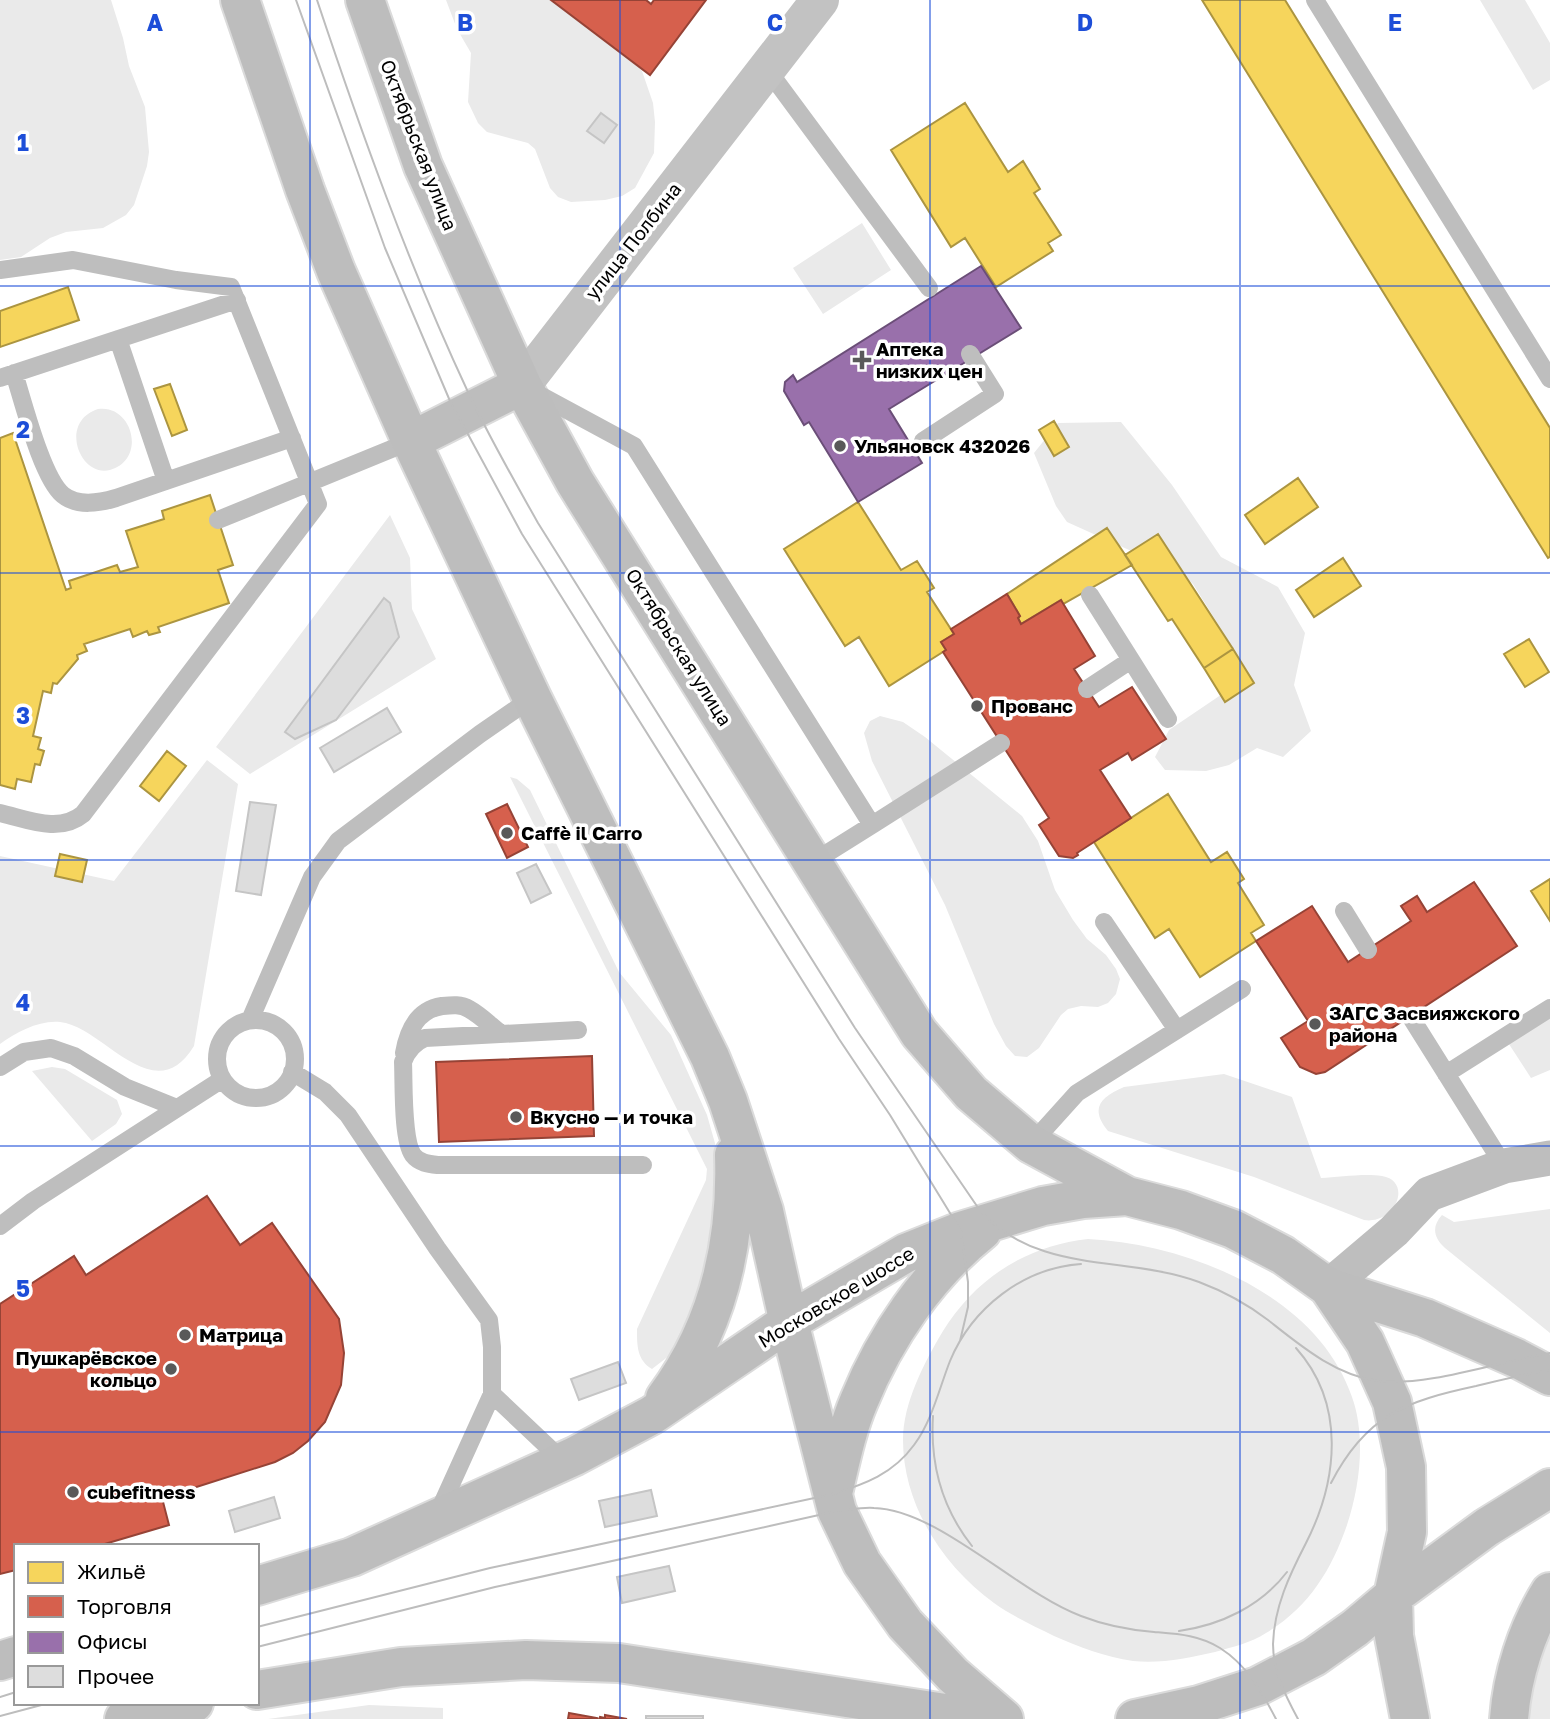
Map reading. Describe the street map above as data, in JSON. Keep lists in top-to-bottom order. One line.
{"streets":{"main road":["Октябрьская улица","улица Полбина","Московское шоссе"]},"crossings":[["Октябрьская улица","улица Полбина"],["Октябрьская улица","Московское шоссе"]],"places":{"health":["Аптека низких цен"],"other":["Ульяновск 432026","Прованс","Caffè il Carro","ЗАГС Засвияжского района","Вкусно — и точка","Матрица","Пушкарёвское кольцо","cubefitness"]},"legend":["Жильё","Торговля","Офисы","Прочее"],"grid":{"columns":["A","B","C","D","E"],"rows":["1","2","3","4","5"]}}
